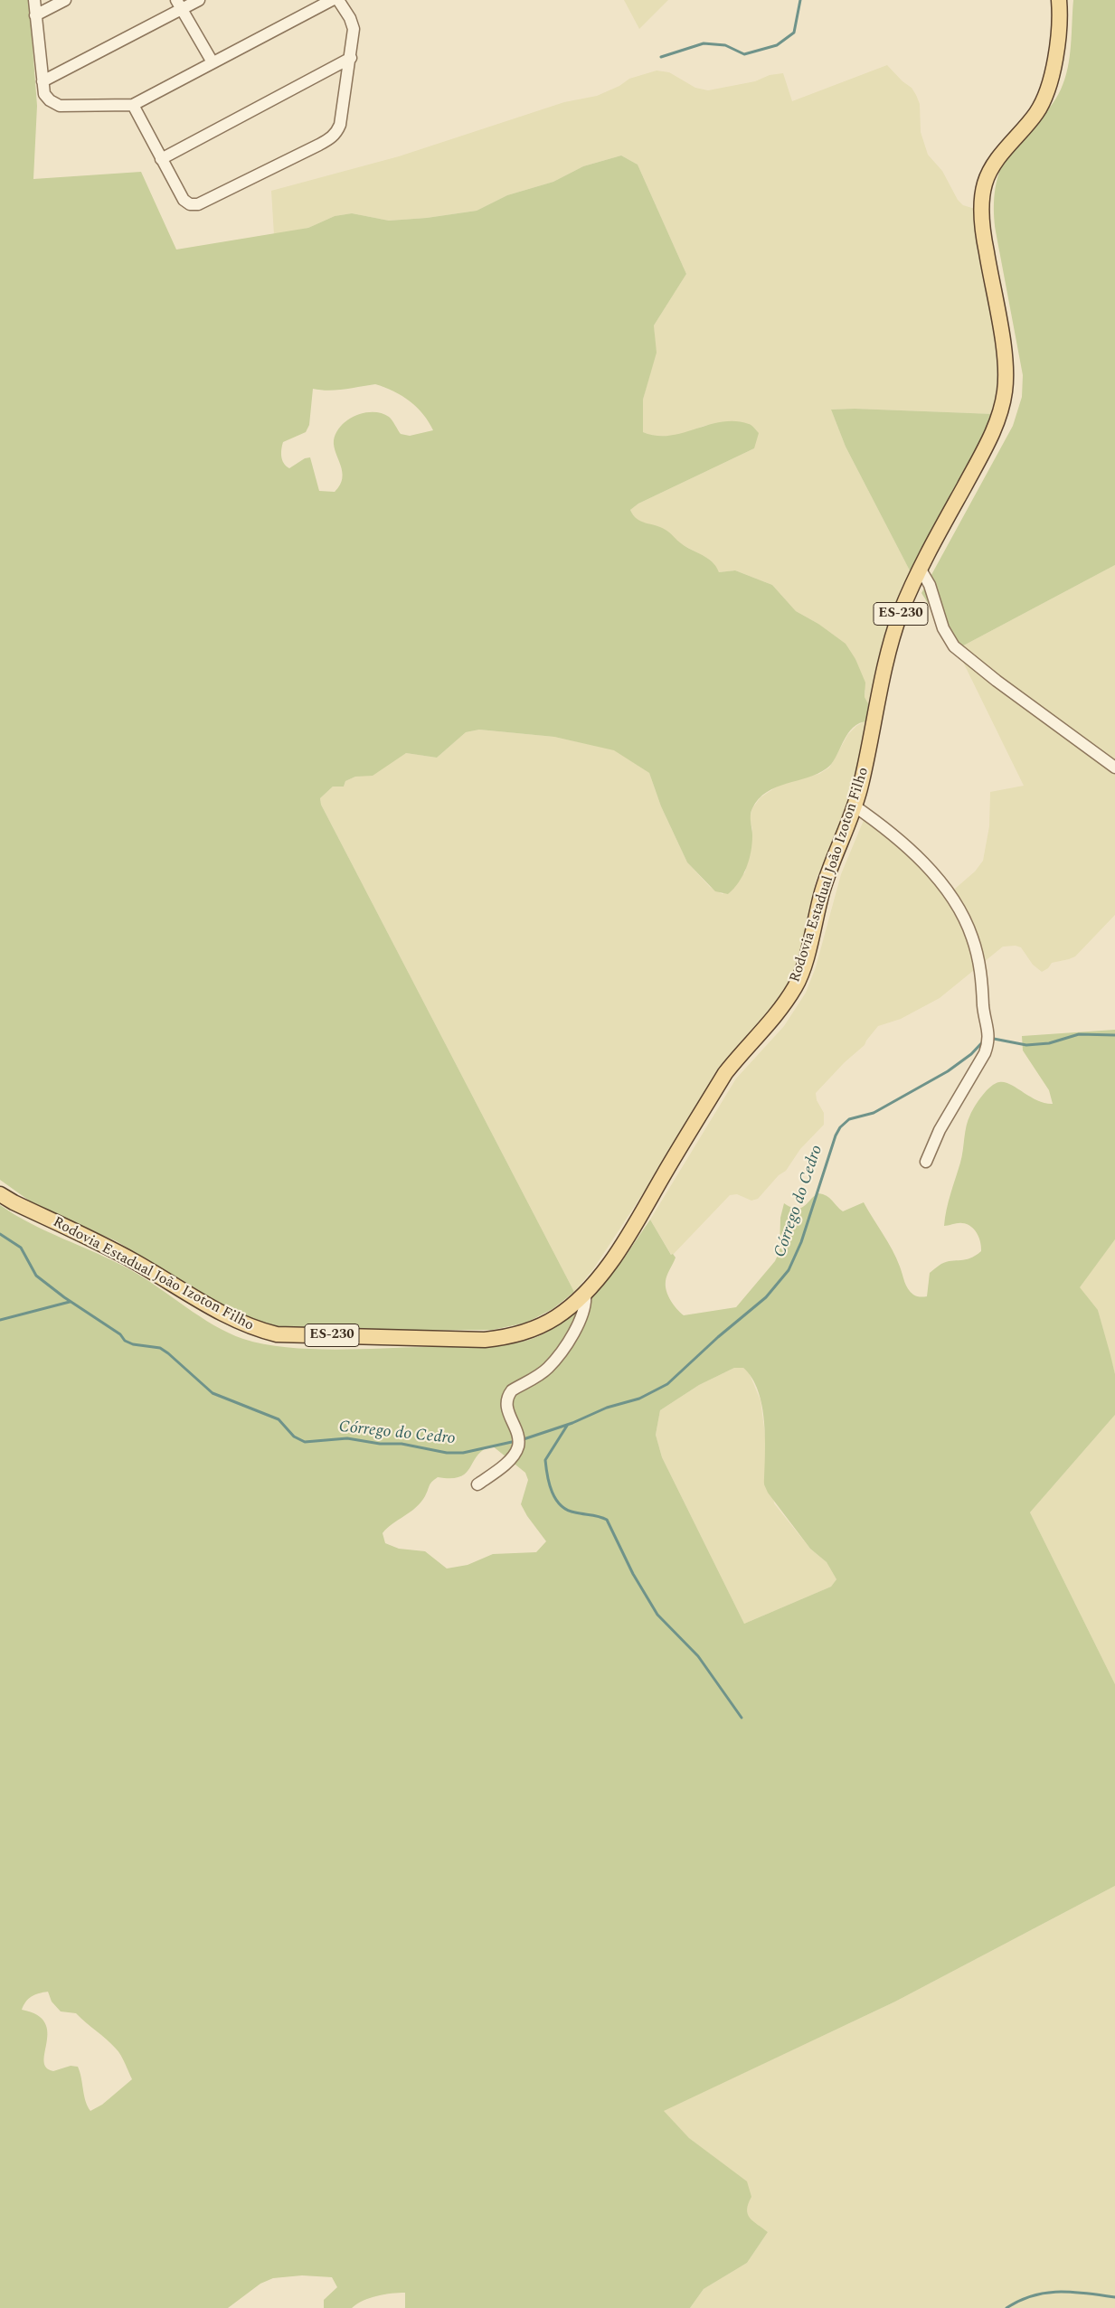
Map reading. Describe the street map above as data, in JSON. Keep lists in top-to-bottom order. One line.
{"streets":{"main road":["ES-230","Rodovia Estadual João Izoton Filho"]},"water":["Córrego do Cedro"]}
